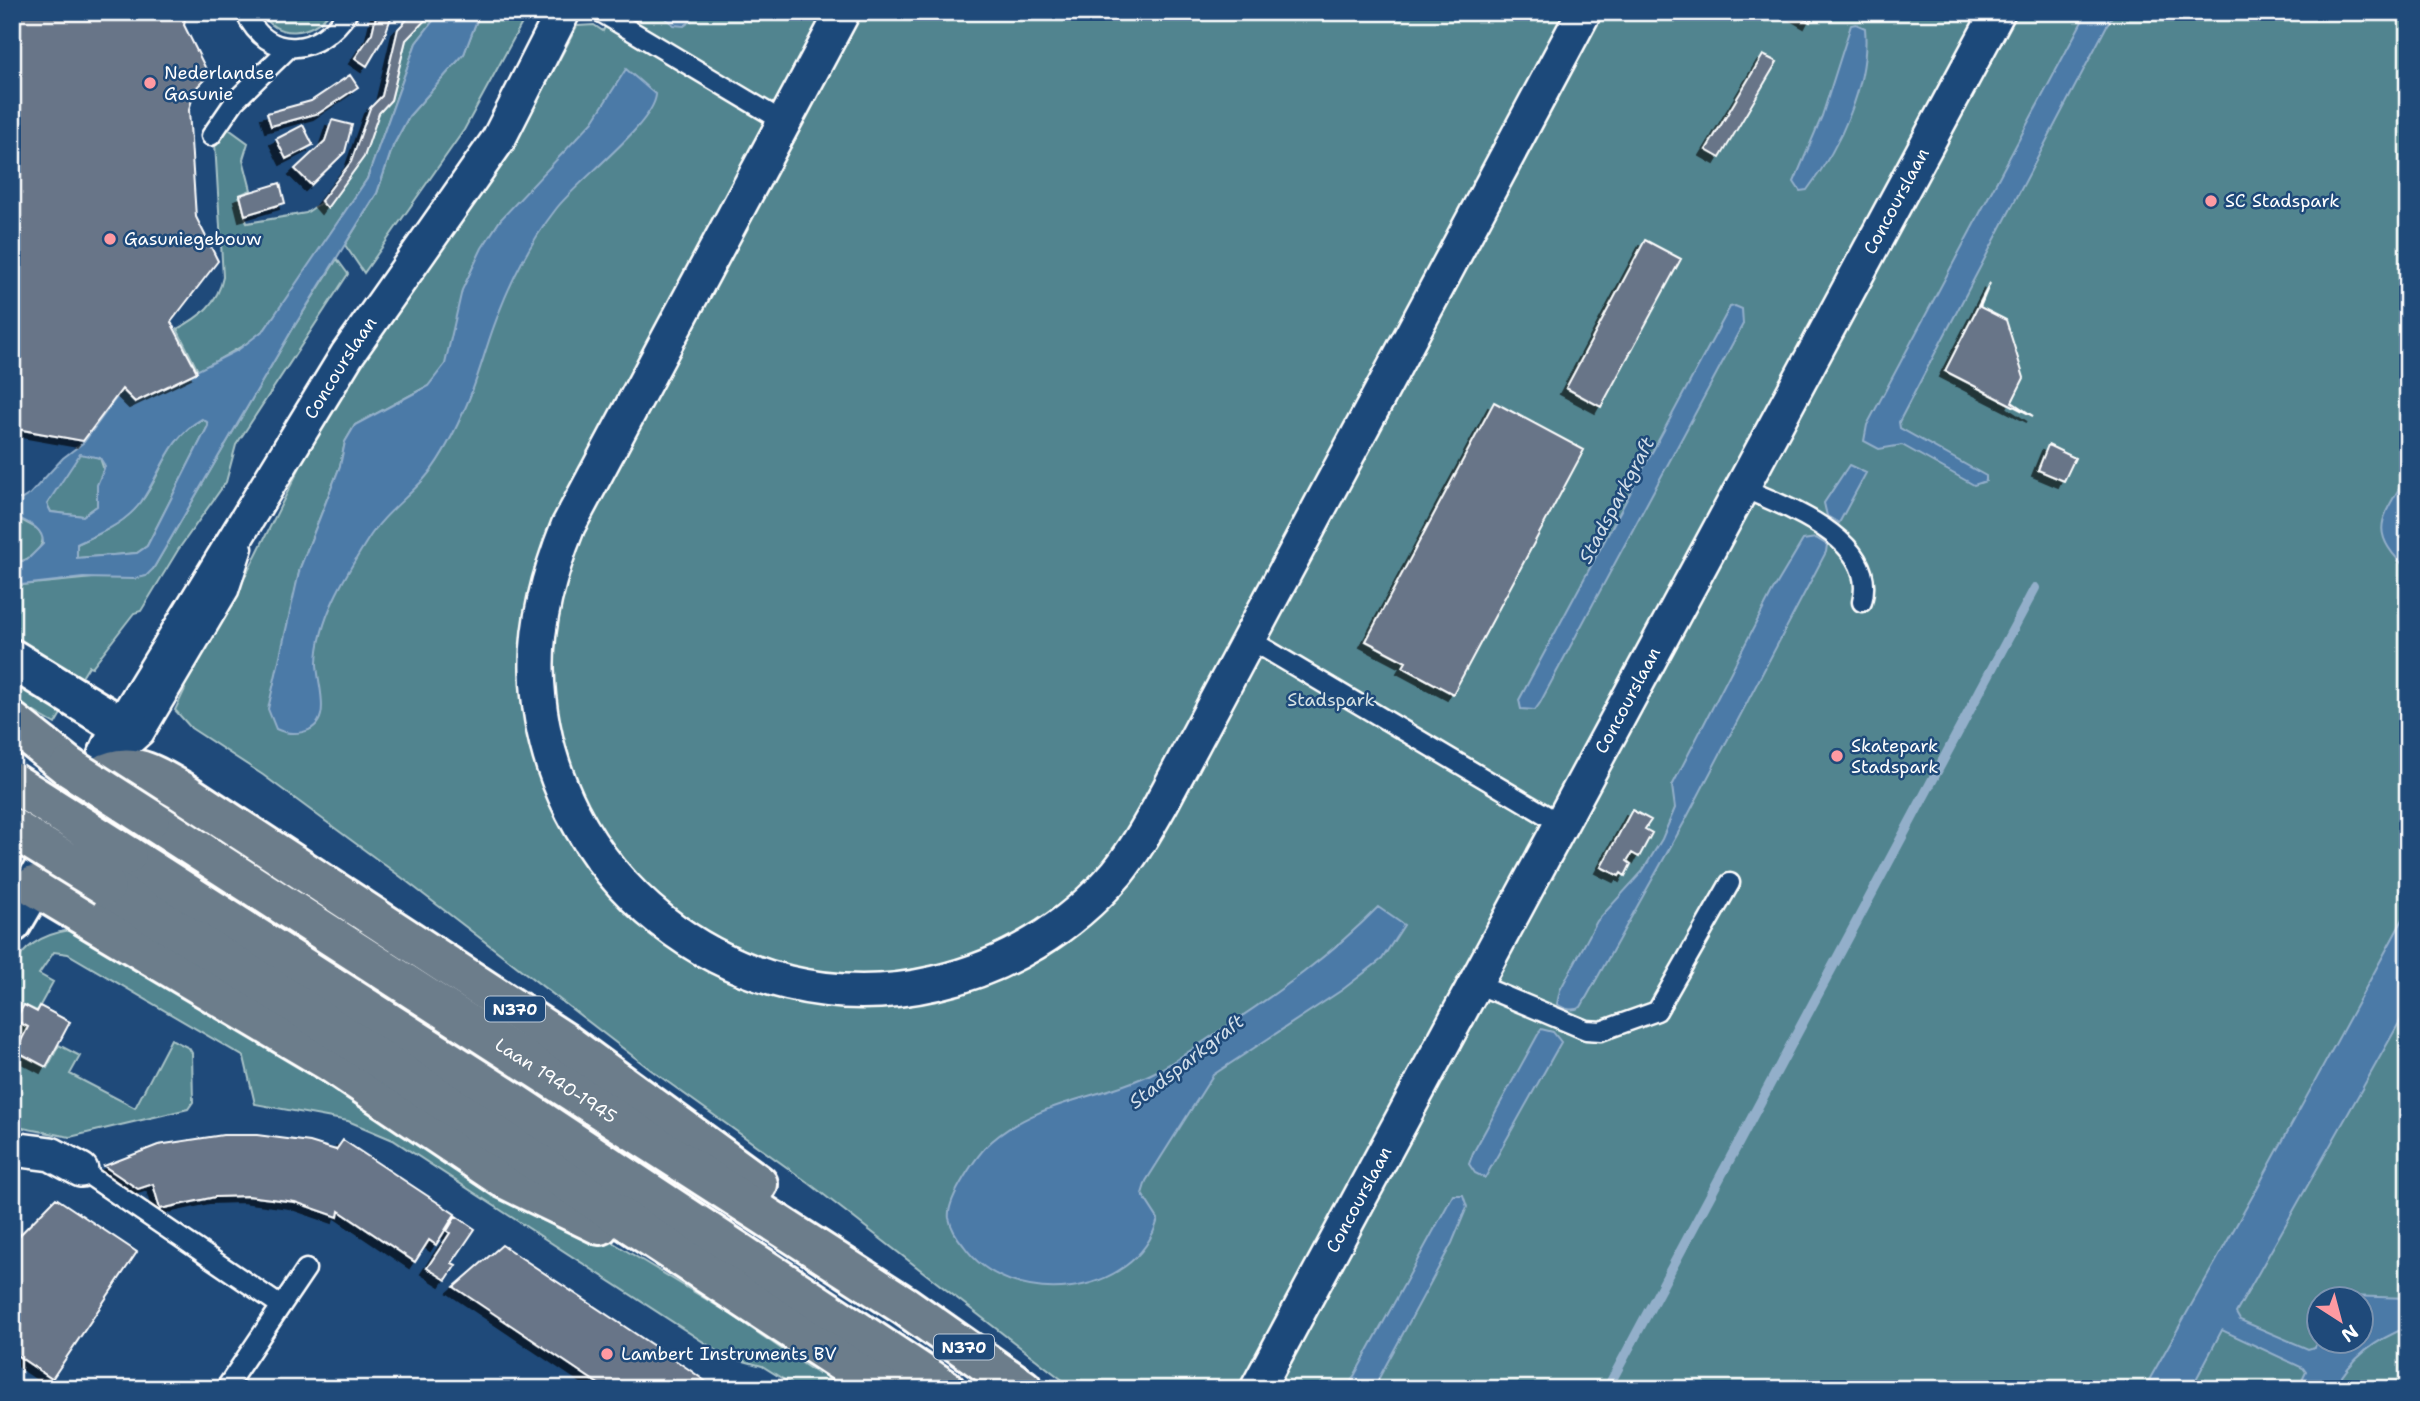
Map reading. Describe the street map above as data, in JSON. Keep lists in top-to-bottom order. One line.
{"streets":{"highway":["N370","Laan 1940-1945"],"street":["Concourslaan"]},"crossings":[["N370","Laan 1940-1945"]],"water":["Stadsparkgraft"],"parks":["Stadspark"],"places":["Nederlandse Gasunie","SC Stadspark","Gasuniegebouw","Skatepark Stadspark","Lambert Instruments BV"],"north":"bottom right"}
